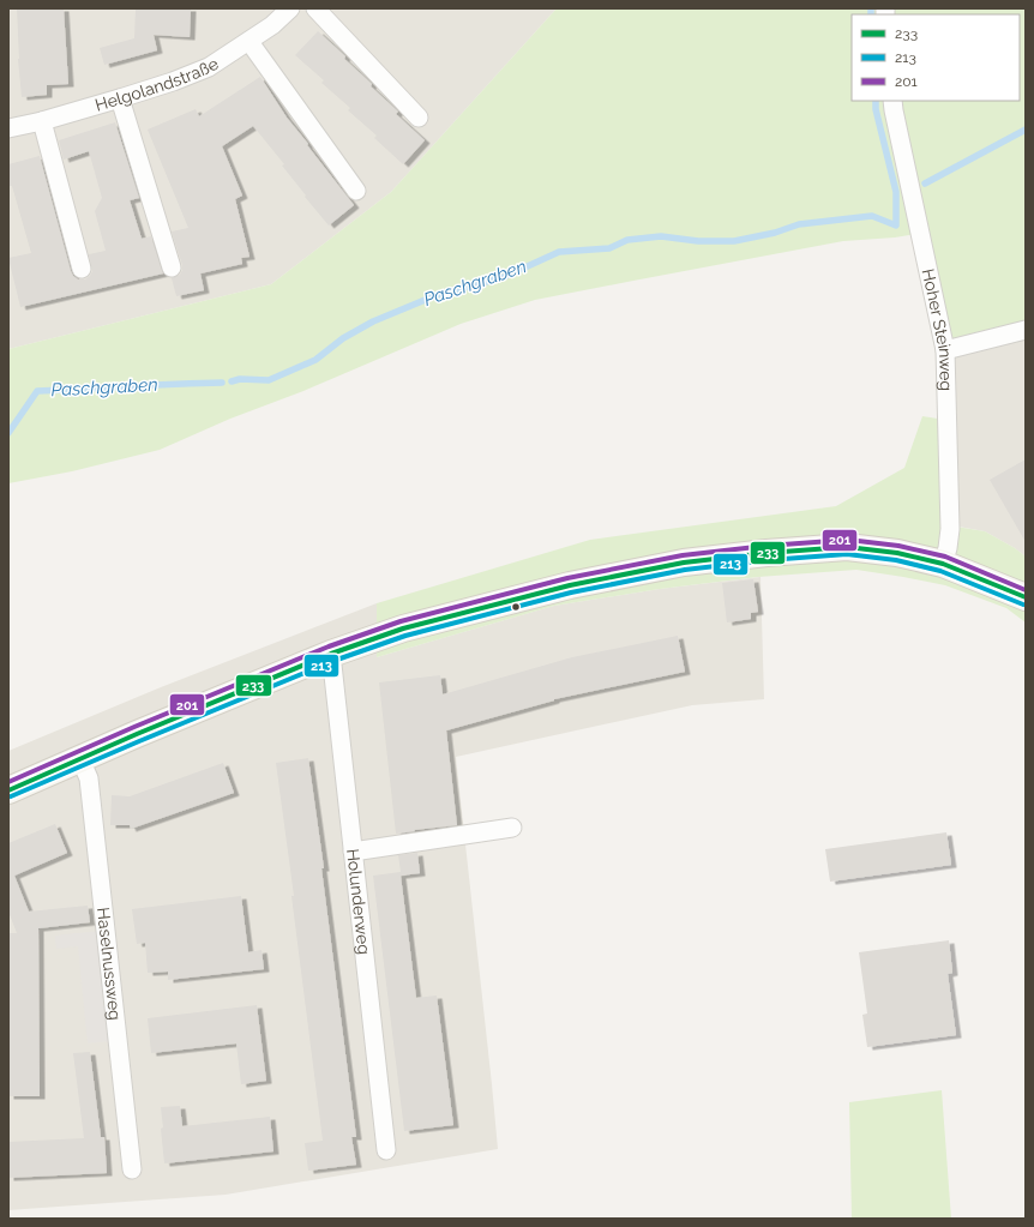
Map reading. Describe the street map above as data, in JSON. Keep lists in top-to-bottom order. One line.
{"streets":{"street":["Helgolandstraße","Hoher Steinweg","Holunderweg","Haselnussweg"]},"water":["Paschgraben"],"lines":["transit line 201","transit line 233","transit line 213"],"legend":["233","213","201"]}
